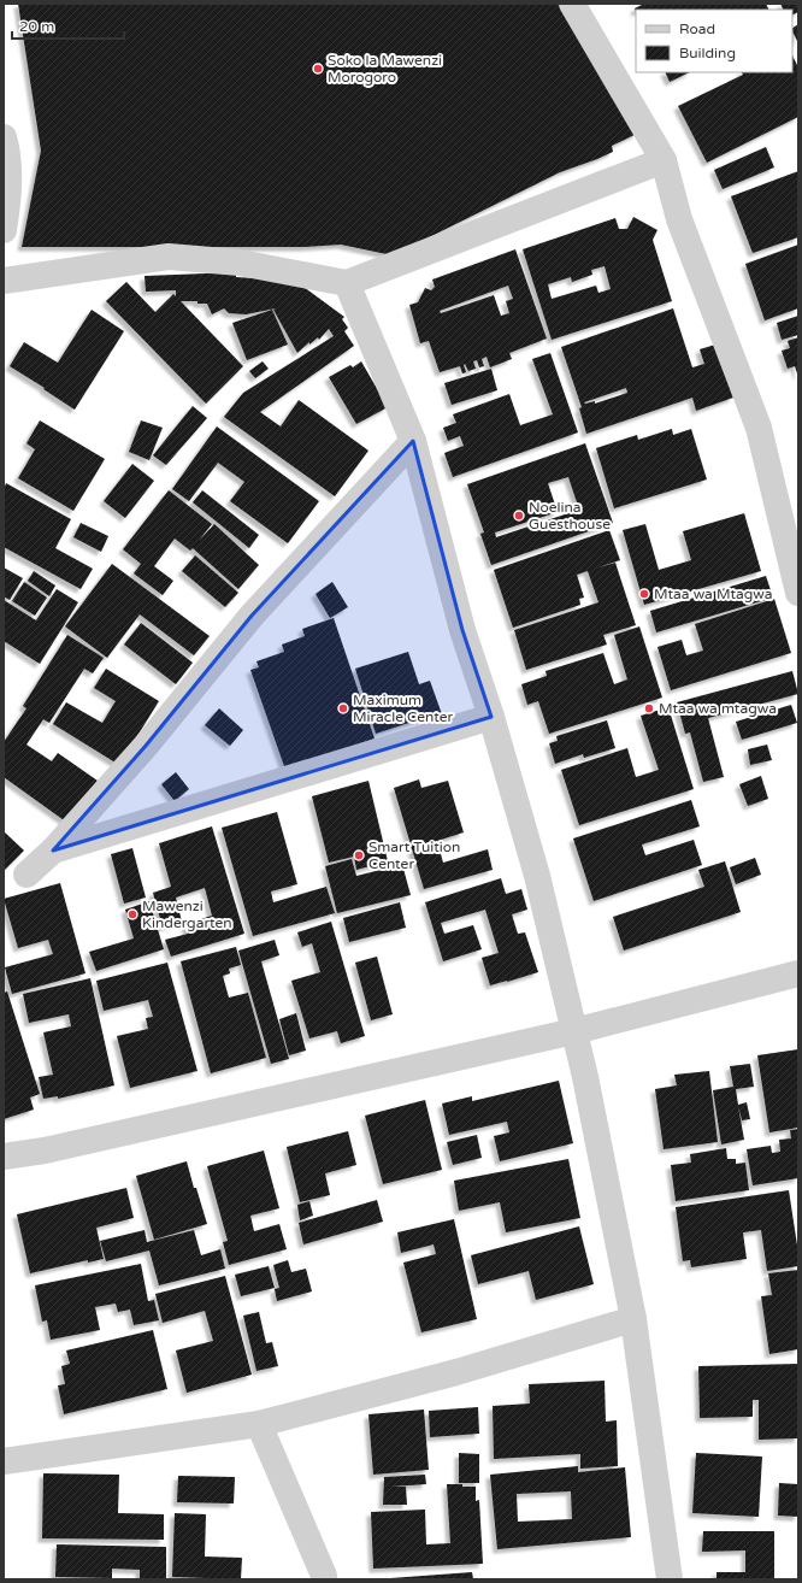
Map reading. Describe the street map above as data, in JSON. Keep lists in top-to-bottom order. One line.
{"places":["Soko la Mawenzi Morogoro","Noelina Guesthouse","Mtaa wa Mtagwa","Maximum Miracle Center","Mtaa wa mtagwa","Smart Tuition Center","Mawenzi Kindergarten"],"legend":["Road","Building"],"scale_bar":"20 m"}
